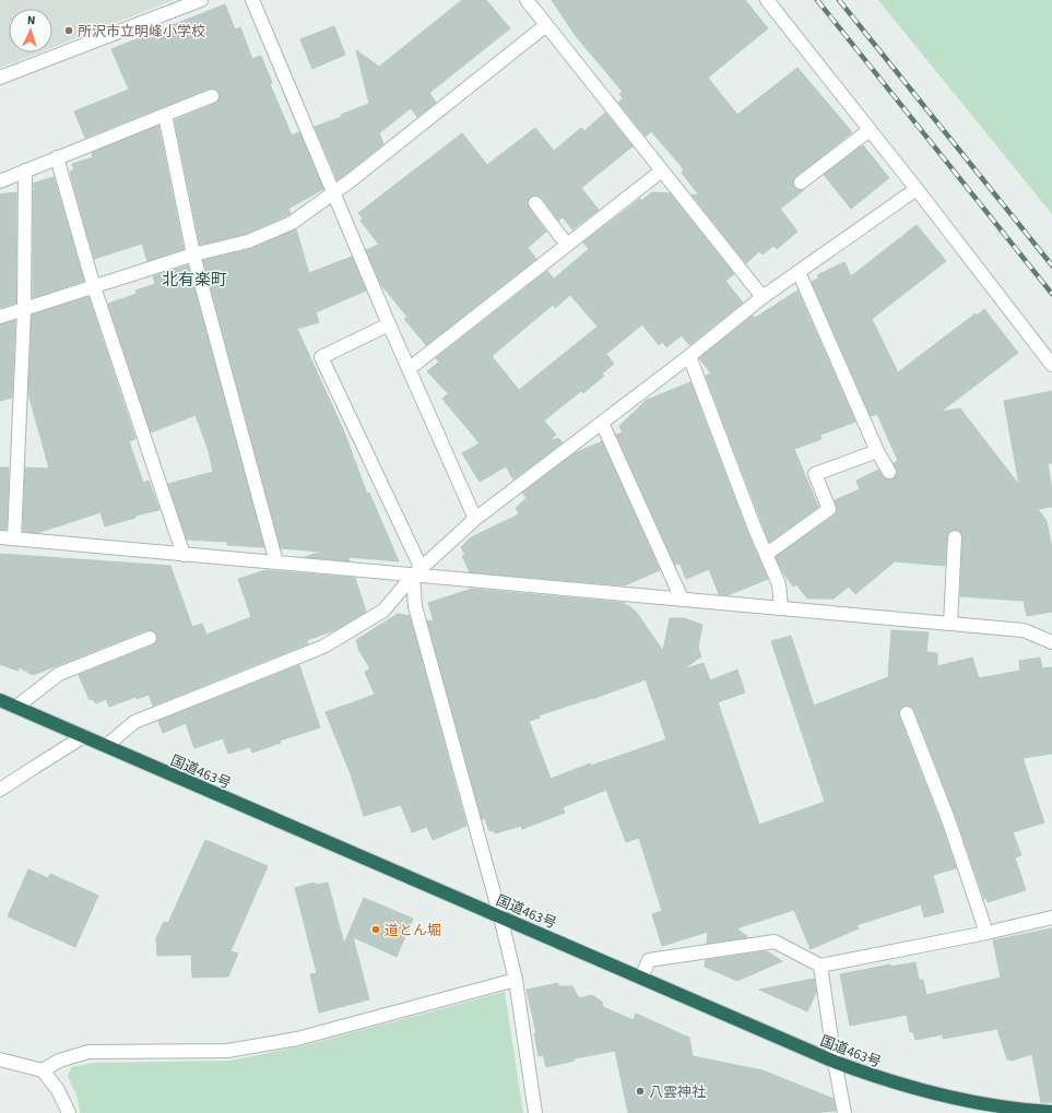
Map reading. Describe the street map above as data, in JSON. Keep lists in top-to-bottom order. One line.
{"streets":{"highway":["国道463号"]},"districts":["北有楽町"],"places":["所沢市立明峰小学校","道とん堀","八雲神社"],"north":"top"}
